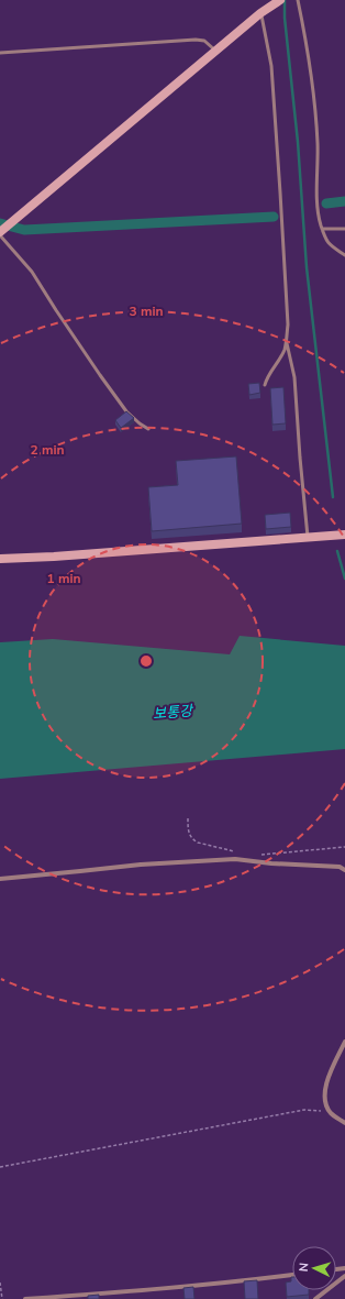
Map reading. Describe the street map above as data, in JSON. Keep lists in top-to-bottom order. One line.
{"water":["보통강"],"north":"left","rings":["3 min","2 min","1 min"]}
